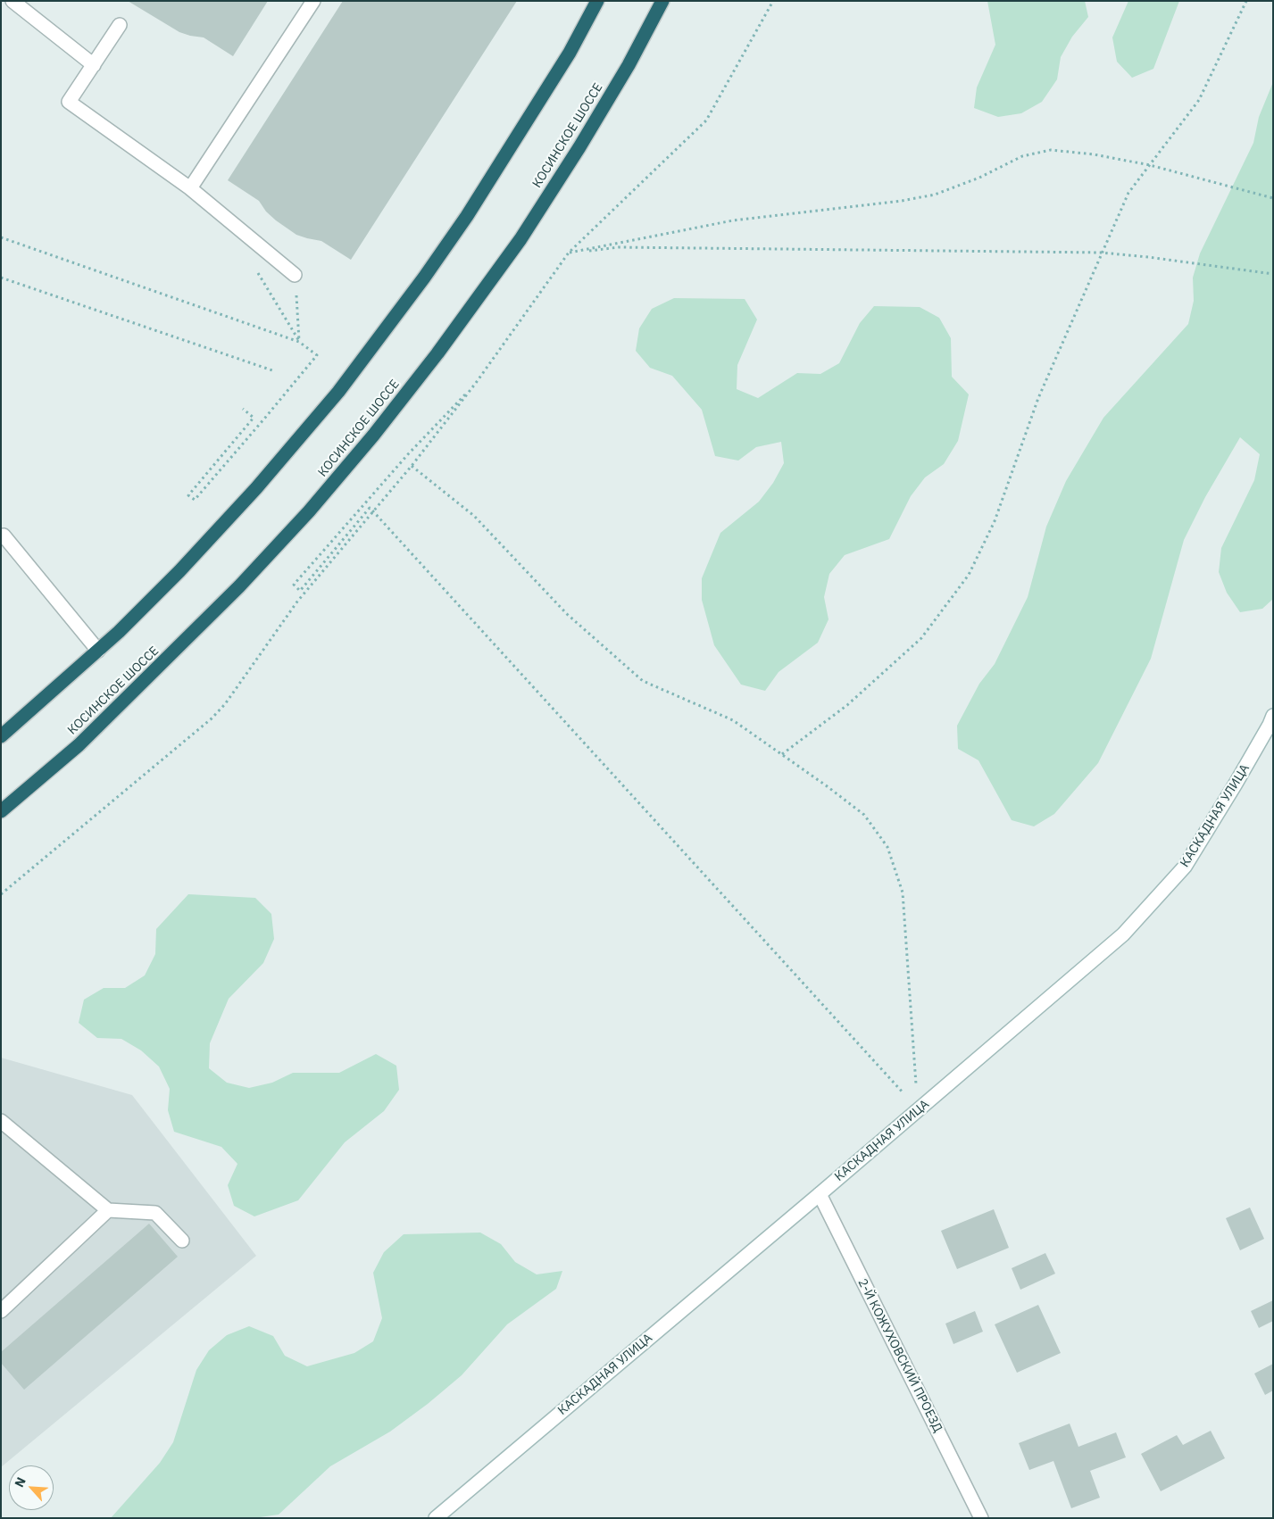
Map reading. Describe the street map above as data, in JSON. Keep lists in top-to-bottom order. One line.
{"streets":{"highway":["КОСИНСКОЕ ШОССЕ"],"street":["КАСКАДНАЯ УЛИЦА","2-Й КОЖУХОВСКИЙ ПРОЕЗД"]},"crossings":[["КАСКАДНАЯ УЛИЦА","2-Й КОЖУХОВСКИЙ ПРОЕЗД"]],"north":"top left"}
